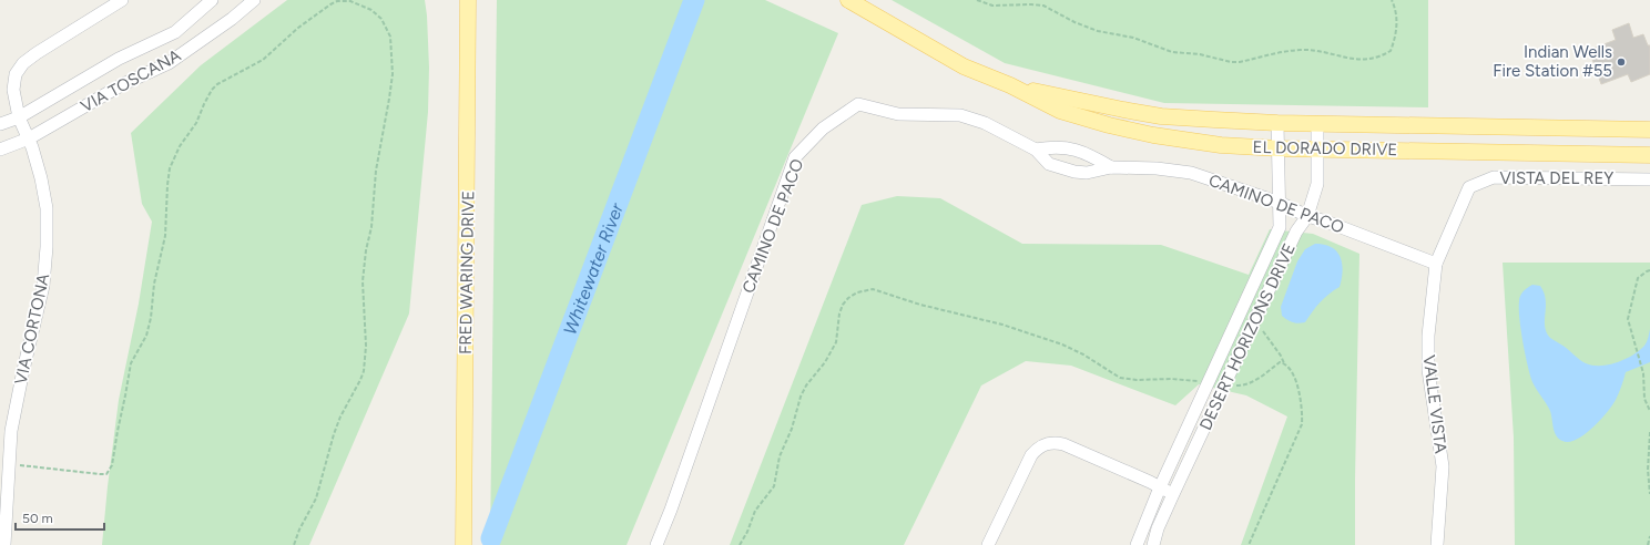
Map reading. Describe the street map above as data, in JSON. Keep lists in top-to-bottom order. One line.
{"streets":{"main road":["EL DORADO DRIVE","FRED WARING DRIVE"],"street":["VIA TOSCANA","VISTA DEL REY","CAMINO DE PACO","VIA CORTONA","DESERT HORIZONS DRIVE","VALLE VISTA"]},"crossings":[["VIA TOSCANA","VIA CORTONA"],["EL DORADO DRIVE","DESERT HORIZONS DRIVE"],["VISTA DEL REY","CAMINO DE PACO"],["VISTA DEL REY","VALLE VISTA"],["CAMINO DE PACO","DESERT HORIZONS DRIVE"],["CAMINO DE PACO","VALLE VISTA"]],"water":["Whitewater River"],"places":["Indian Wells Fire Station #55"],"scale_bar":"50 m"}
